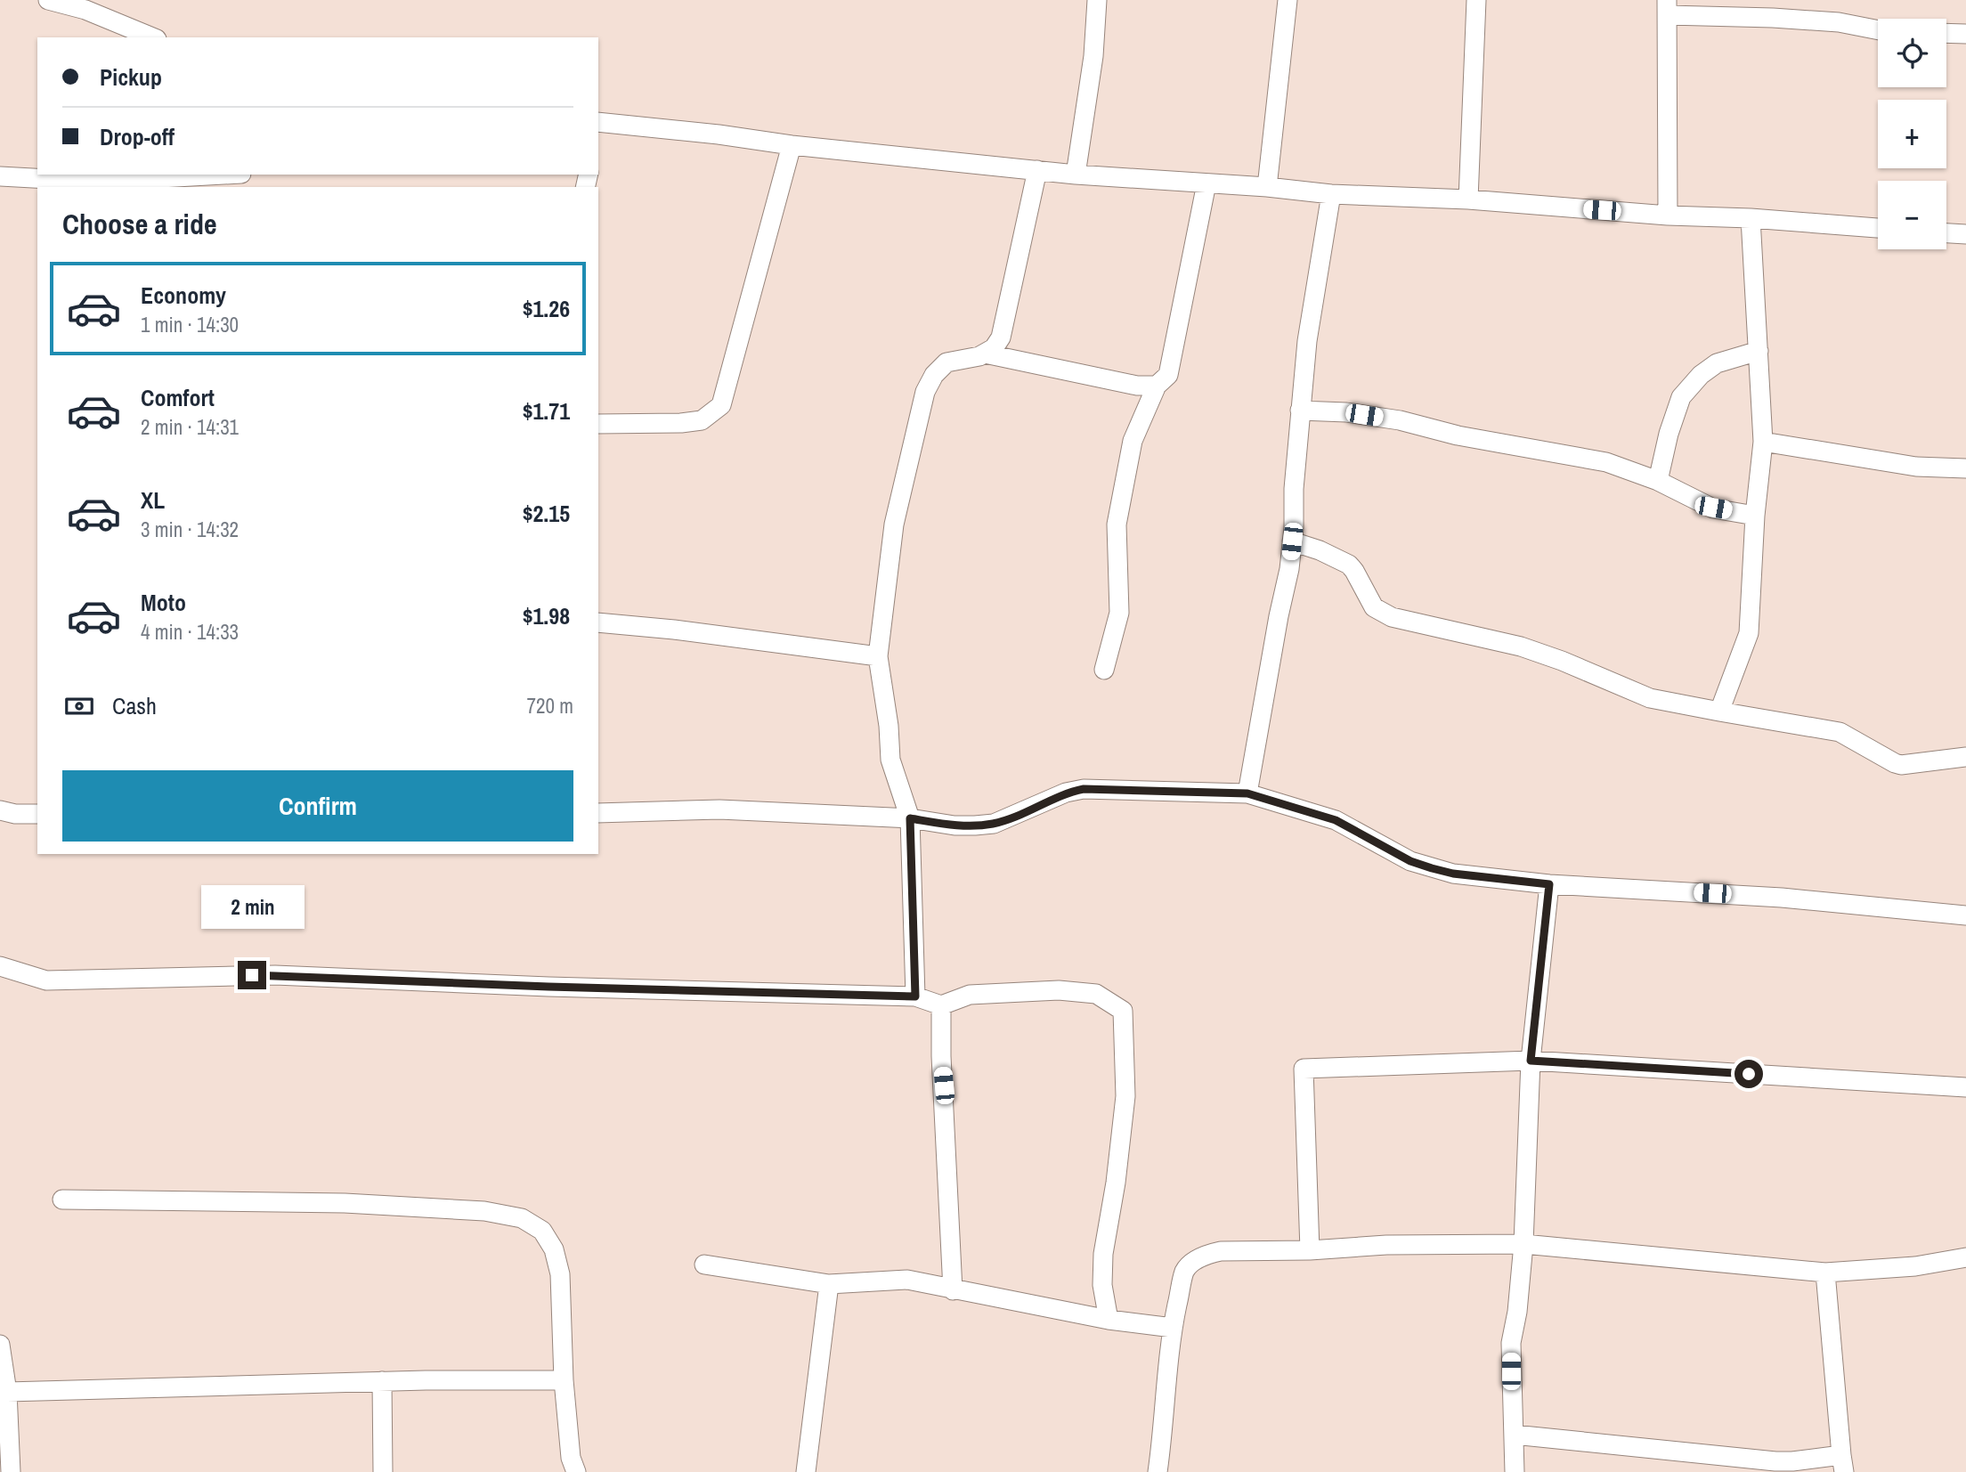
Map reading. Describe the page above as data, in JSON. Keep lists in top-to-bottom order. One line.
{"page":{"map_buttons":["+","−"],"banner":["Pickup","Drop-off"],"heading":"Choose a ride","list":[{"name":"Economy","note":"1 min · 14:30","value":"$1.26"},{"name":"Comfort","note":"2 min · 14:31","value":"$1.71"},{"name":"XL","note":"3 min · 14:32","value":"$2.15"},{"name":"Moto","note":"4 min · 14:33","value":"$1.98"}],"pay":["Cash","720 m"],"buttons":"Confirm","bubble":"2 min"}}
